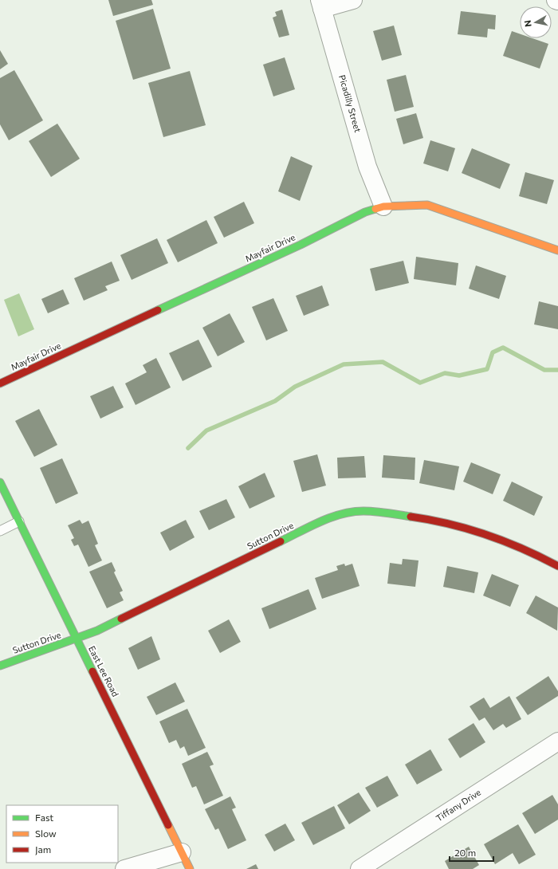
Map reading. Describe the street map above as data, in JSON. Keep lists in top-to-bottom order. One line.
{"streets":{"street":["Picadilly Street","Mayfair Drive","Sutton Drive","East Lee Road","Tiffany Drive"]},"crossings":[["Picadilly Street","Mayfair Drive"],["Sutton Drive","East Lee Road"]],"legend":["Fast","Slow","Jam"],"scale_bar":"20 m","north":"left"}
